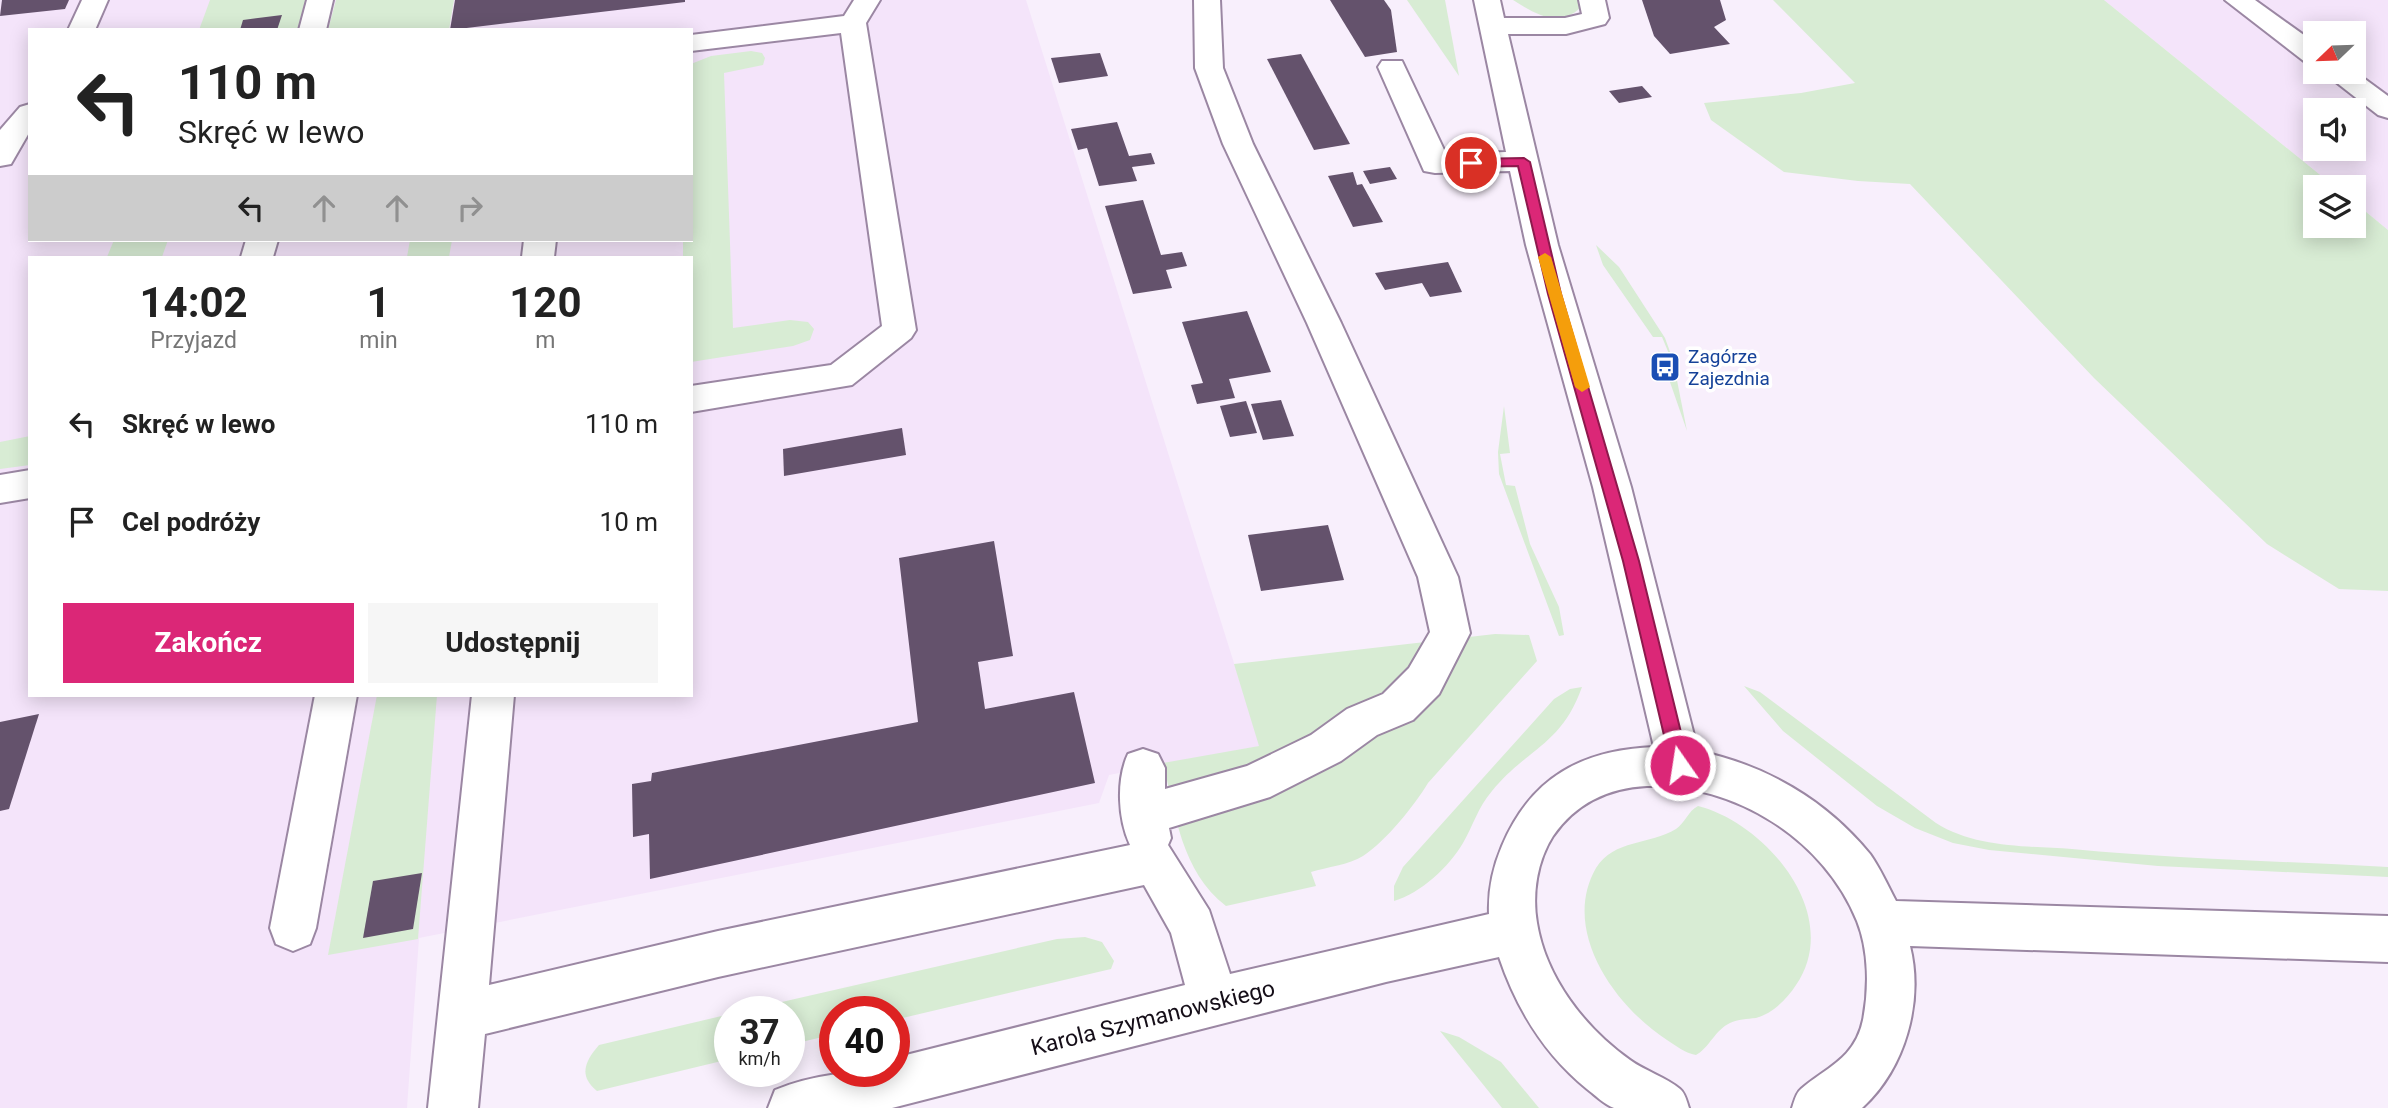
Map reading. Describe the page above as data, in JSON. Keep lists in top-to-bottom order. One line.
{"streets":{"street":["Karola Szymanowskiego"]},"places":{"bus stop":["Zagórze Zajezdnia"]},"north":"bottom left","page":{"turn":["110 m","Skręć w lewo"],"eta":["14:02","Przyjazd","1","min","120","m"],"list":[{"name":"Skręć w lewo","value":"110 m"},{"name":"Cel podróży","value":"10 m"}],"buttons":["Zakończ","Udostępnij"],"speed":"37 km/h","limit":"40"}}
